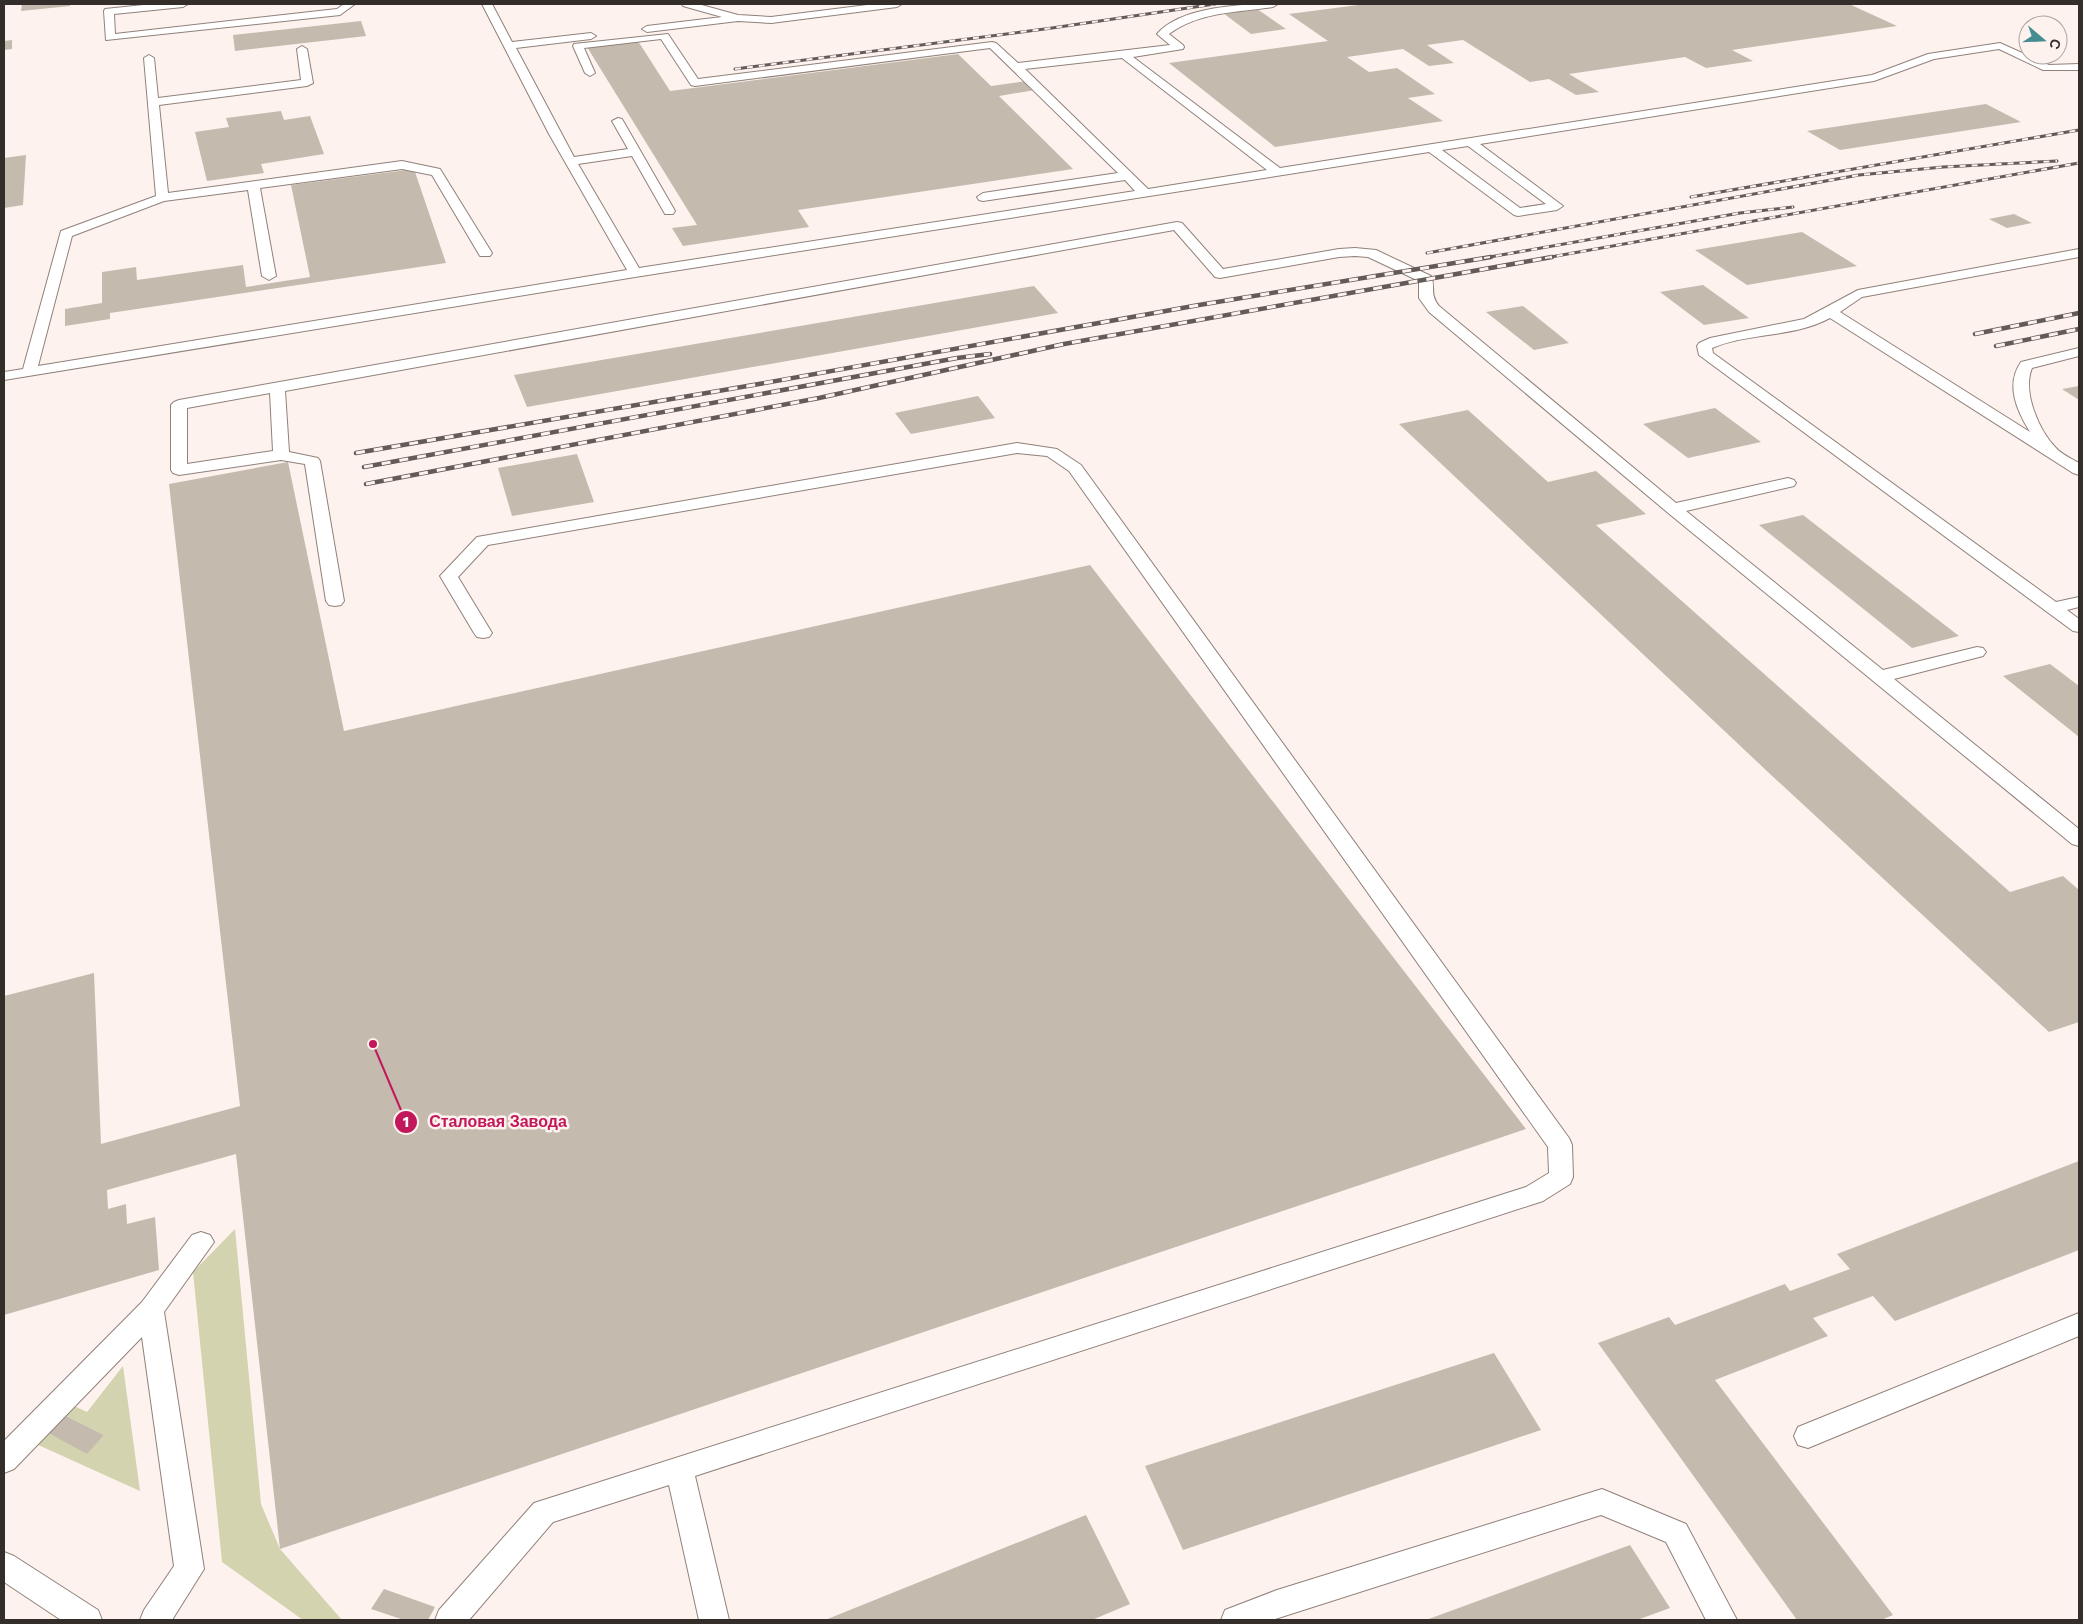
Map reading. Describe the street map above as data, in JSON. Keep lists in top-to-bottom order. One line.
{"places":["Сталовая Завода"],"north":"right"}
